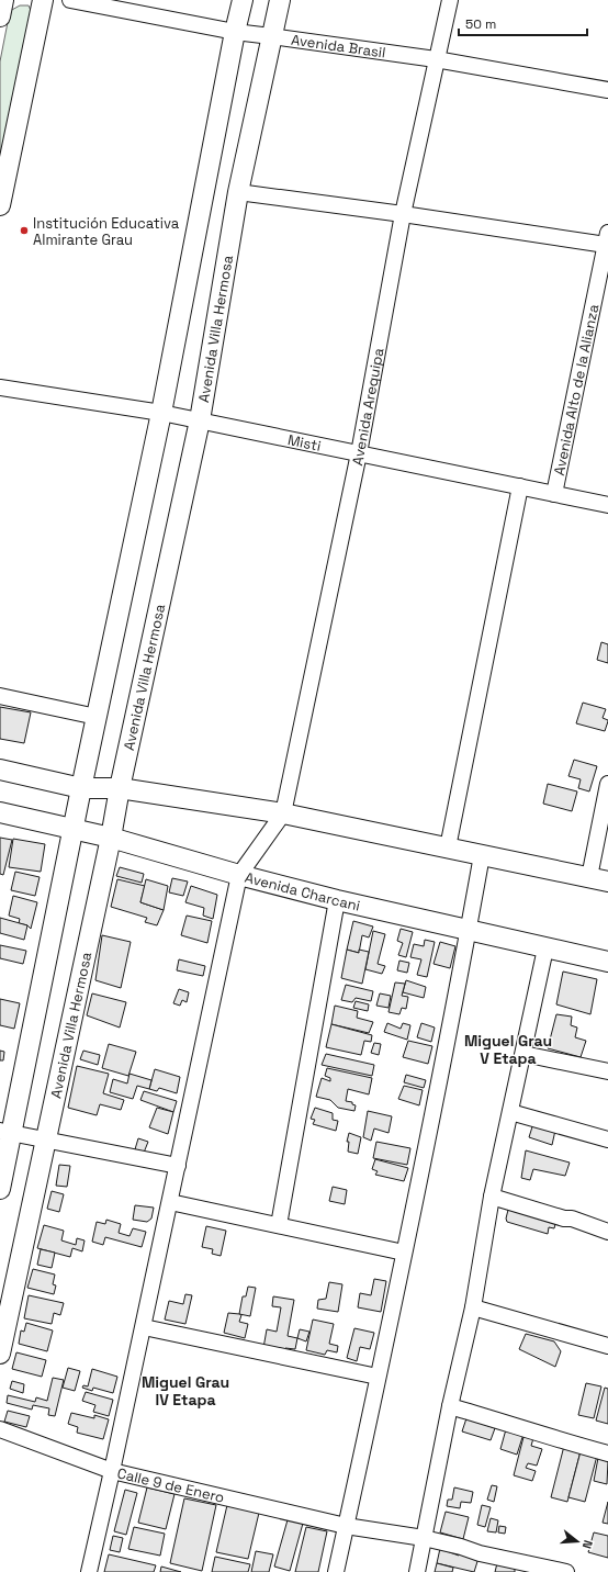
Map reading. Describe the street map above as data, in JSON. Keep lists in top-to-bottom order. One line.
{"streets":{"street":["Avenida Brasil","Avenida Villa Hermosa","Avenida Alto de la Alianza","Avenida Arequipa","Misti","Avenida Charcani","Calle 9 de Enero"]},"crossings":[["Avenida Brasil","Avenida Villa Hermosa"],["Avenida Brasil","Avenida Arequipa"],["Avenida Villa Hermosa","Misti"],["Avenida Villa Hermosa","Avenida Charcani"],["Avenida Alto de la Alianza","Misti"],["Avenida Arequipa","Misti"]],"districts":["Miguel Grau V Etapa","Miguel Grau IV Etapa"],"places":["Institución Educativa Almirante Grau"],"scale_bar":"50 m","north":"right"}
